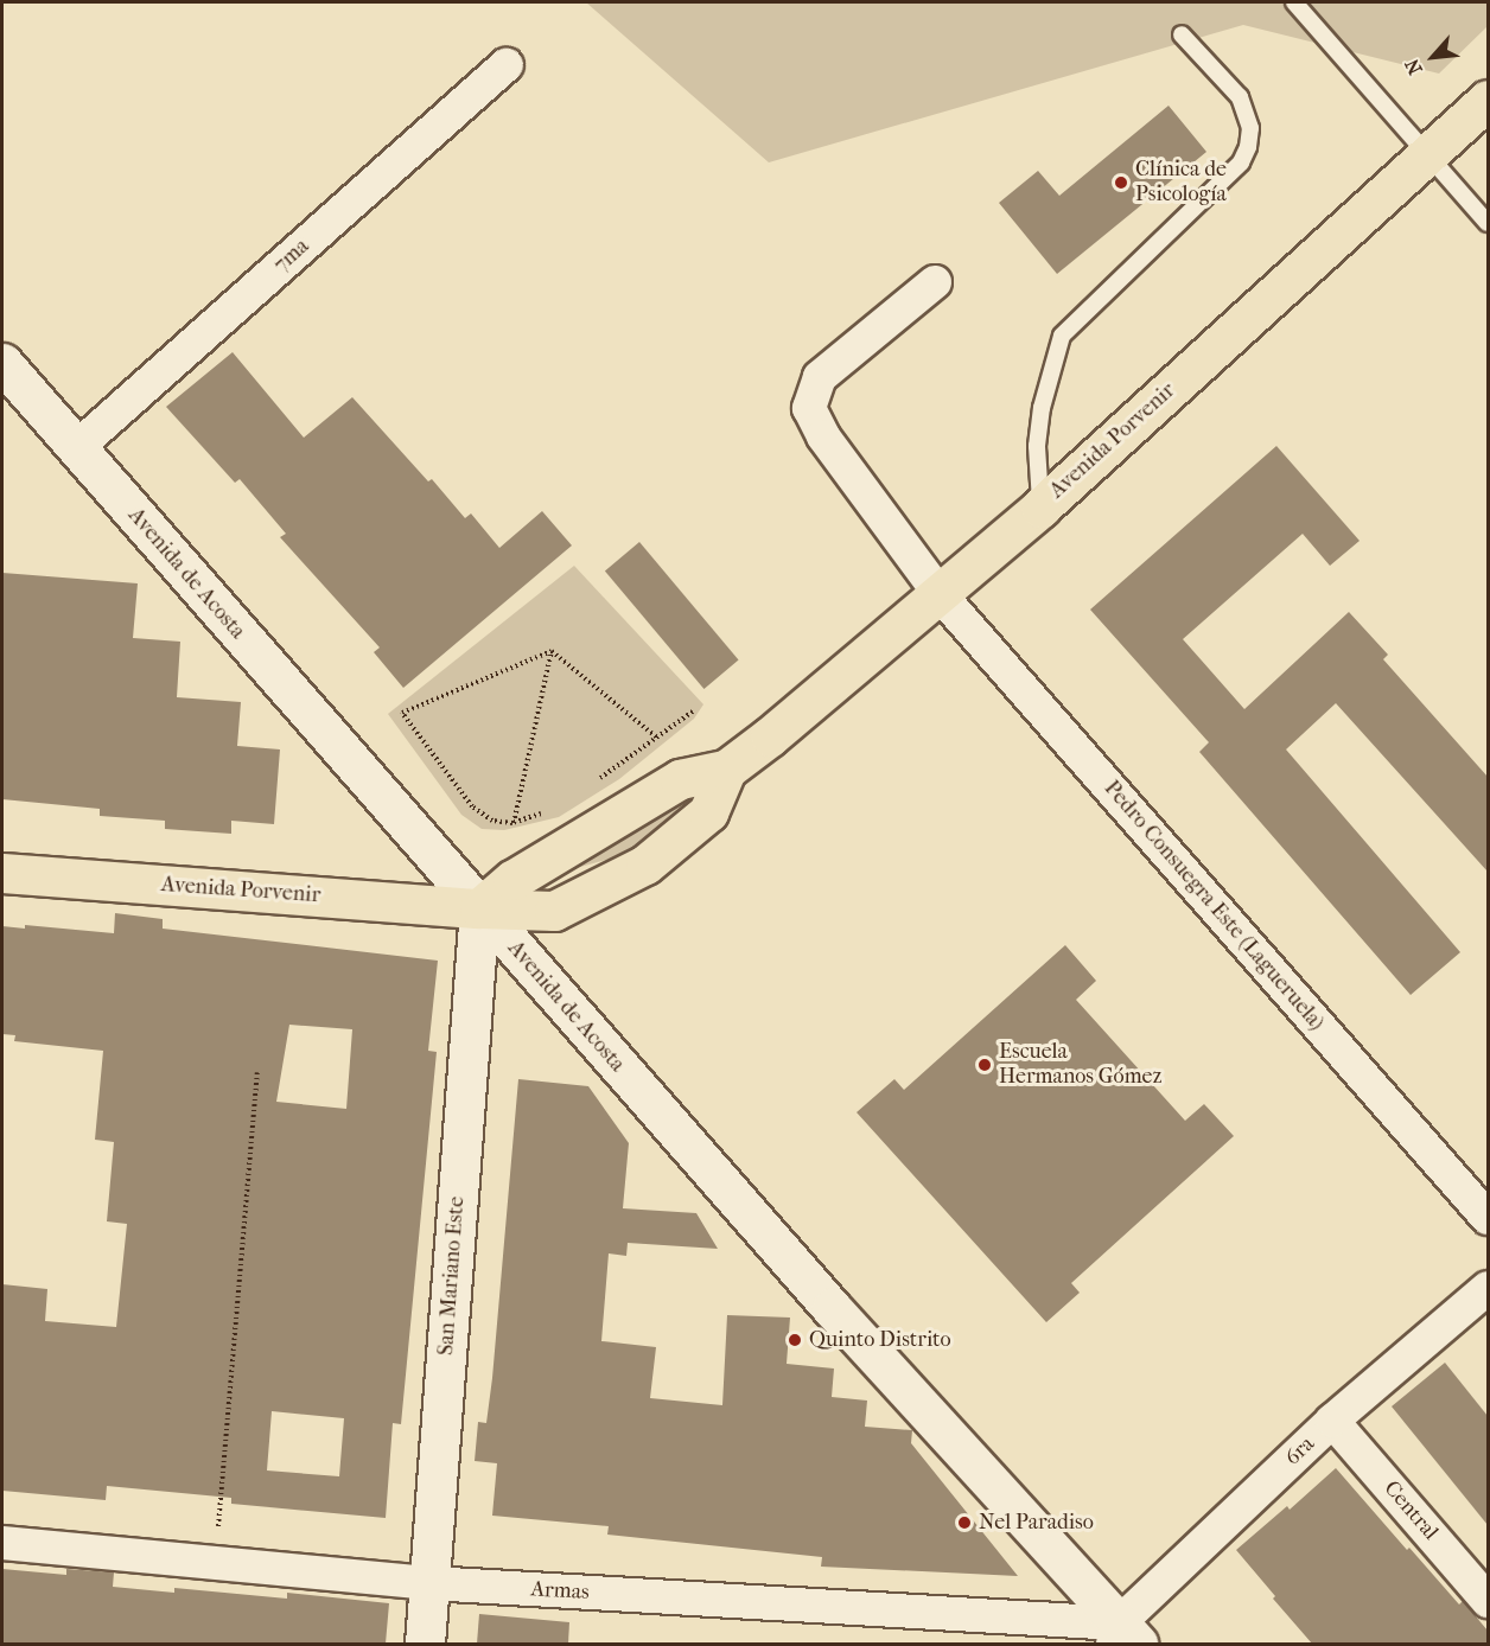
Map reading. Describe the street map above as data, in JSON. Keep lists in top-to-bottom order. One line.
{"streets":{"main road":["Avenida Porvenir","Avenida de Acosta","San Mariano Este"],"street":["7ma","Pedro Consuegra Este (Lagueruela)","6ra","Central","Armas"]},"crossings":[["7ma","Avenida de Acosta"],["Avenida Porvenir","Avenida de Acosta"],["Avenida Porvenir","Pedro Consuegra Este (Lagueruela)"],["Avenida Porvenir","San Mariano Este"],["Avenida de Acosta","San Mariano Este"],["Avenida de Acosta","6ra"],["Avenida de Acosta","Armas"],["San Mariano Este","Armas"],["6ra","Central"],["6ra","Armas"]],"places":["Clínica de Psicología","Escuela Hermanos Gómez","Quinto Distrito","Nel Paradiso"],"north":"bottom left"}
